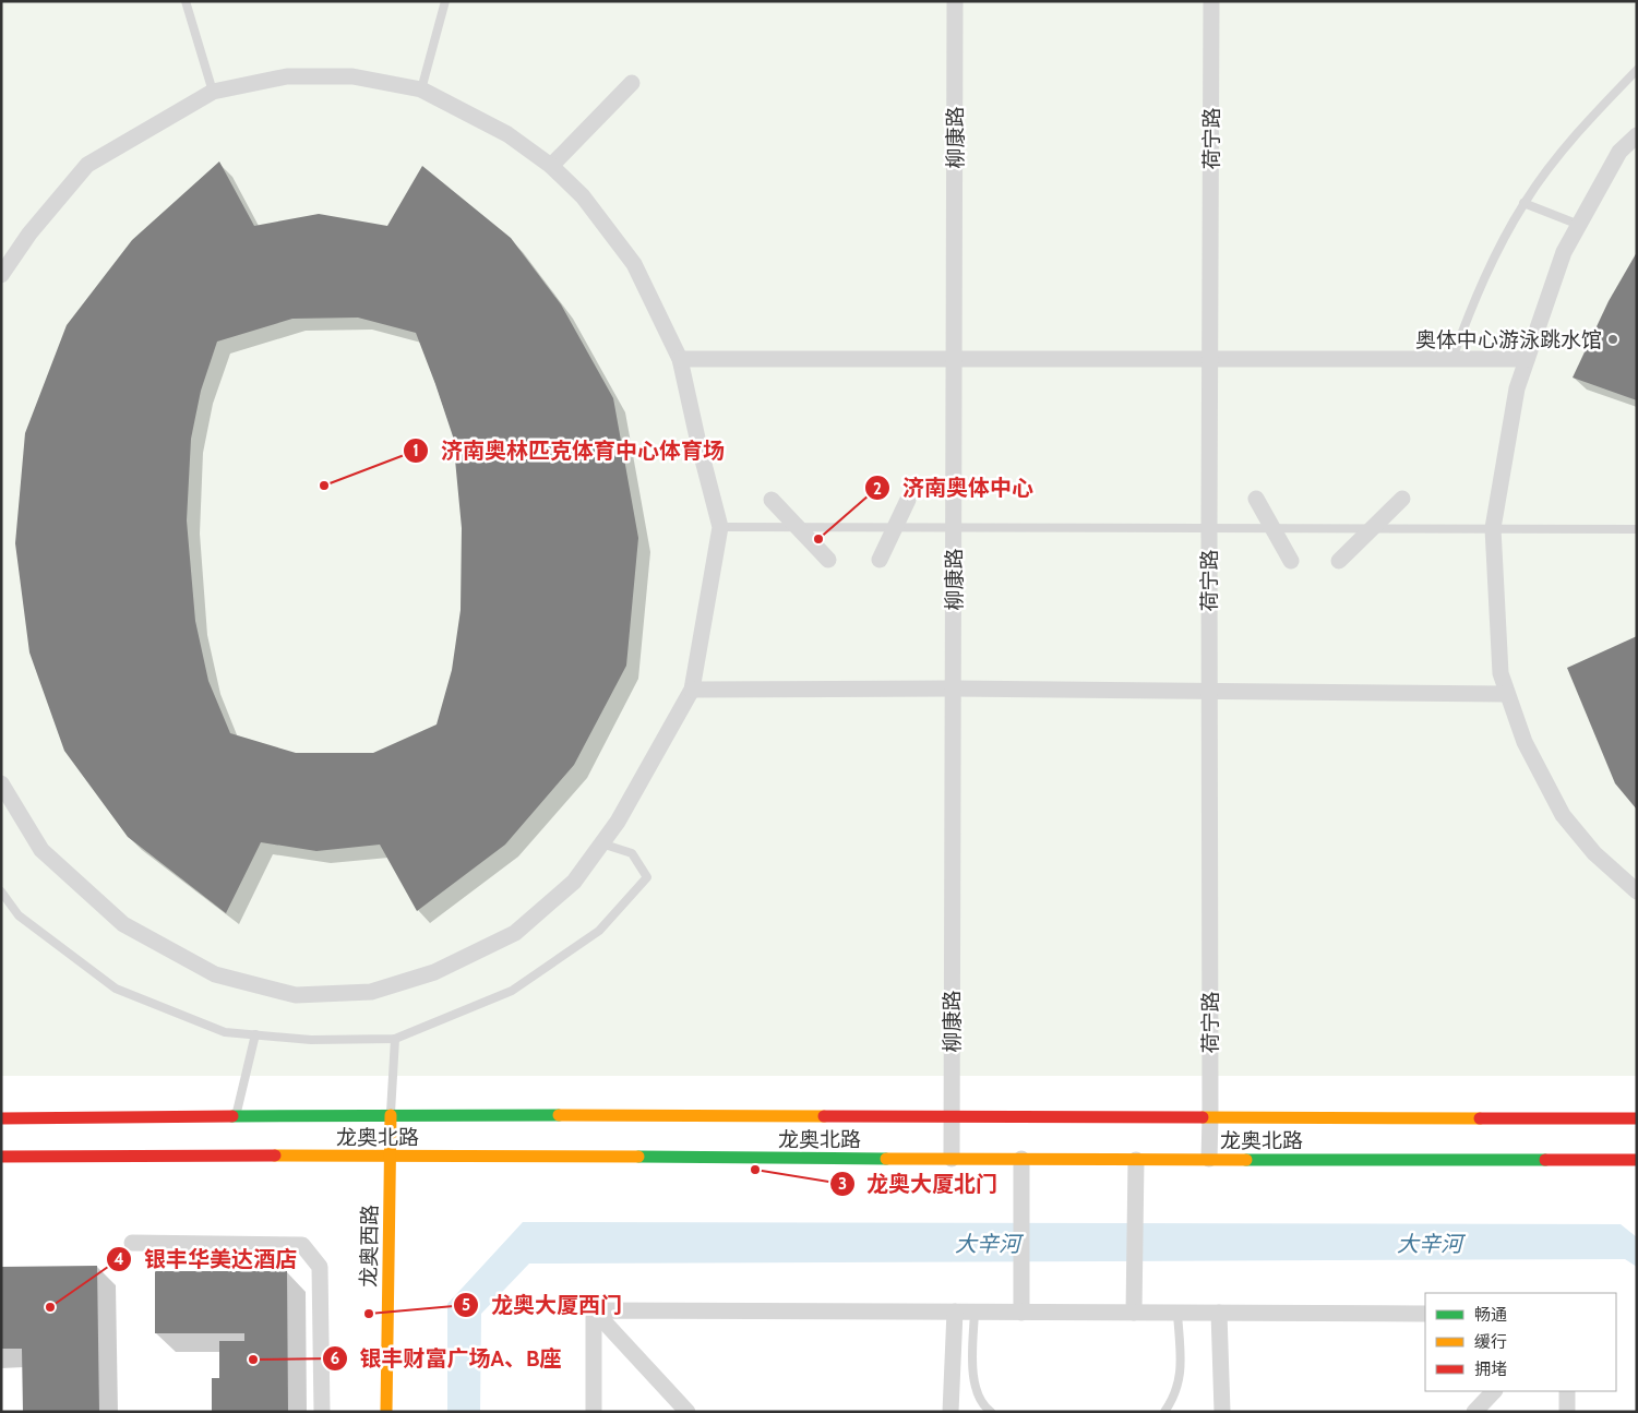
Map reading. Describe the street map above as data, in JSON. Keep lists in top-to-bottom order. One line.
{"streets":{"main road":["龙奥北路","龙奥西路"],"street":["柳康路","荷宁路"]},"crossings":[["柳康路","龙奥北路"],["荷宁路","龙奥北路"],["龙奥北路","龙奥西路"]],"water":["大辛河"],"places":["奥体中心游泳跳水馆","济南奥林匹克体育中心体育场","济南奥体中心","龙奥大厦北门","银丰华美达酒店","龙奥大厦西门","银丰财富广场A、B座"],"legend":["畅通","缓行","拥堵"]}
